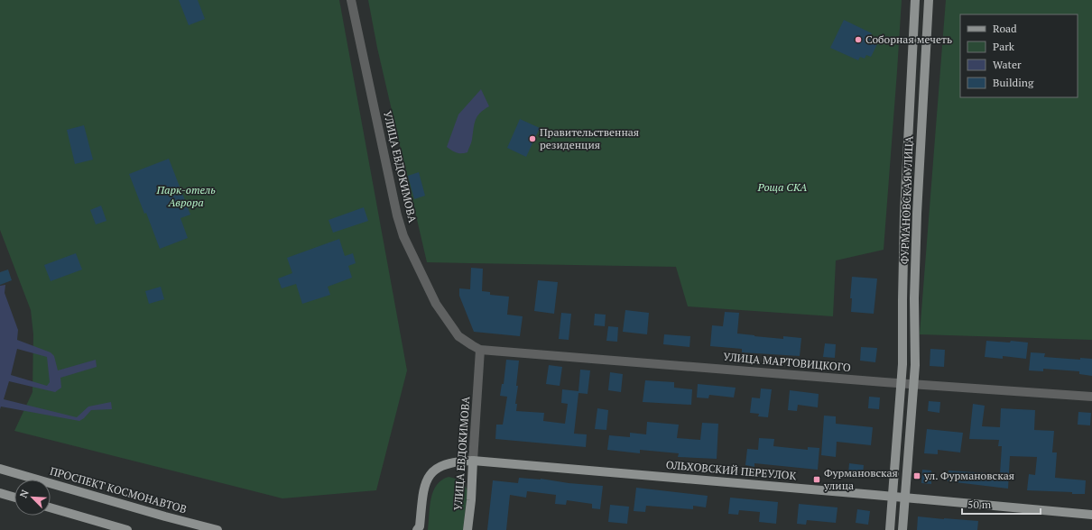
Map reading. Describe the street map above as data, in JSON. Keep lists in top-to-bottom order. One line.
{"streets":{"main road":["УЛИЦА ЕВДОКИМОВА","ФУРМАНОВСКАЯ УЛИЦА","ОЛЬХОВСКИЙ ПЕРЕУЛОК","ПРОСПЕКТ КОСМОНАВТОВ"],"street":["УЛИЦА МАРТОВИЦКОГО"]},"crossings":[["УЛИЦА ЕВДОКИМОВА","УЛИЦА МАРТОВИЦКОГО"],["УЛИЦА ЕВДОКИМОВА","ОЛЬХОВСКИЙ ПЕРЕУЛОК"],["ФУРМАНОВСКАЯ УЛИЦА","УЛИЦА МАРТОВИЦКОГО"],["ФУРМАНОВСКАЯ УЛИЦА","ОЛЬХОВСКИЙ ПЕРЕУЛОК"]],"parks":["Роща СКА","Парк-отель Аврора"],"places":{"other":["Соборная мечеть","Правительственная резиденция"],"transit":["ул. Фурмановская","Фурмановская улица"]},"legend":["Road","Park","Water","Building"],"scale_bar":"50 m","north":"top left"}
